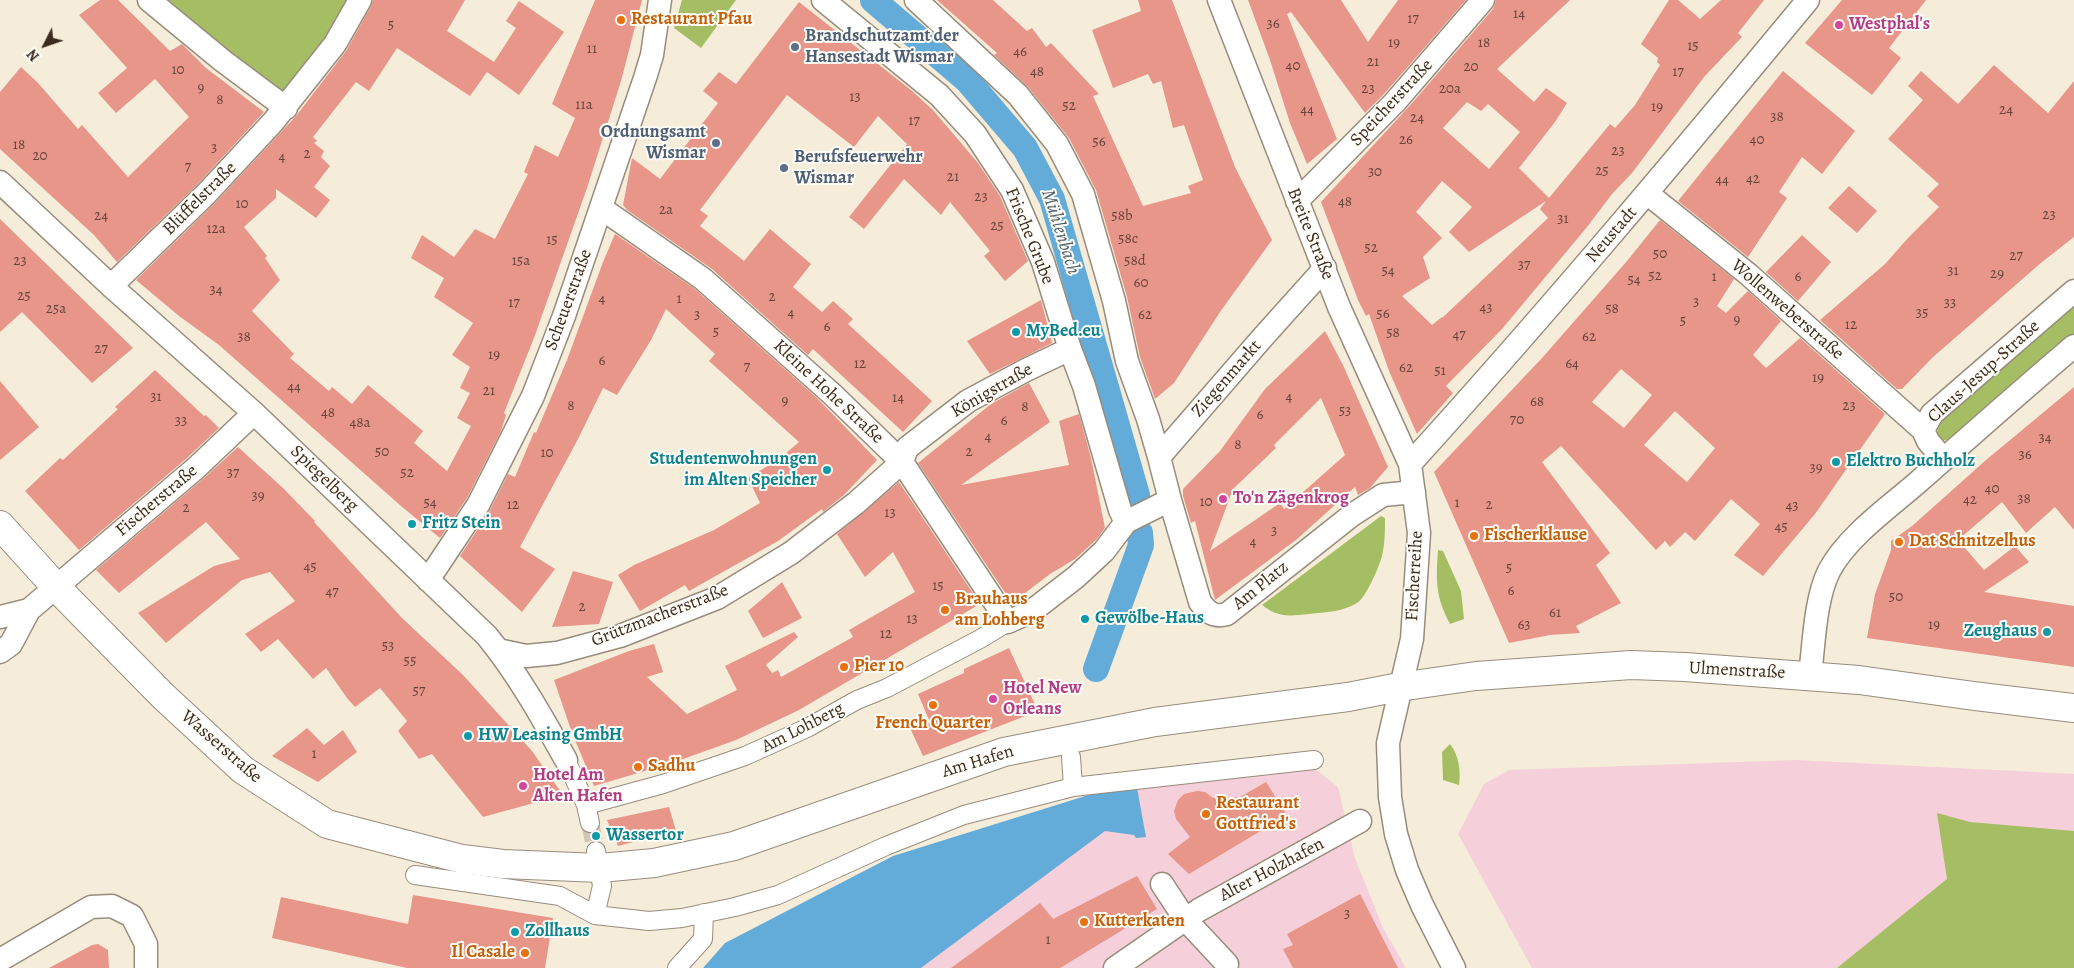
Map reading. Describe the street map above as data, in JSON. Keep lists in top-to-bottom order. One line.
{"streets":{"street":["Speicherstraße","Blüffelstraße","Breite Straße","Neustadt","Frische Grube","Scheuerstraße","Wollenweberstraße","Claus-Jesup-Straße","Ziegenmarkt","Königstraße","Kleine Hohe Straße","Spiegelberg","Fischerstraße","Fischerreihe","Am Platz","Grützmacherstraße","Ulmenstraße","Am Lohberg","Wasserstraße","Am Hafen","Alter Holzhafen"]},"crossings":[["Speicherstraße","Breite Straße"],["Blüffelstraße","Spiegelberg"],["Breite Straße","Neustadt"],["Breite Straße","Ziegenmarkt"],["Breite Straße","Fischerreihe"],["Neustadt","Wollenweberstraße"],["Neustadt","Fischerreihe"],["Frische Grube","Königstraße"],["Scheuerstraße","Kleine Hohe Straße"],["Scheuerstraße","Spiegelberg"],["Wollenweberstraße","Claus-Jesup-Straße"],["Königstraße","Kleine Hohe Straße"],["Königstraße","Grützmacherstraße"],["Kleine Hohe Straße","Grützmacherstraße"],["Kleine Hohe Straße","Am Lohberg"],["Spiegelberg","Fischerstraße"],["Spiegelberg","Grützmacherstraße"],["Spiegelberg","Am Lohberg"],["Fischerstraße","Wasserstraße"],["Fischerreihe","Am Platz"],["Fischerreihe","Ulmenstraße"],["Fischerreihe","Am Hafen"],["Ulmenstraße","Am Hafen"],["Wasserstraße","Am Hafen"]],"water":["Mühlenbach"],"places":["Restaurant Pfau","Westphal's","Brandschutzamt der Hansestadt Wismar","Ordnungsamt Wismar","Berufsfeuerwehr Wismar","MyBed.eu","Elektro Buchholz","Studentenwohnungen im Alten Speicher","To'n Zägenkrog","Fritz Stein","Fischerklause","Dat Schnitzelhus","Brauhaus am Lohberg","Gewölbe-Haus","Zeughaus","Pier 10","Hotel New Orleans","French Quarter","HW Leasing GmbH","Sadhu","Hotel Am Alten Hafen","Restaurant Gottfried's","Wassertor","Kutterkaten","Zollhaus","Il Casale"],"house_numbers":["14","17","36","5","19","18","15","11","46","21","40","20","10","48","17","9","23","20a","13","8","11a","52","19","44","24","38","24","17","26","40","56","18","3","23","2","20","4","7","25","30","21","42","44","23","48","10","2a","23","24","58b","31","25","12a","58c","15","52","50","27","23","15a","58d","37","54","31","29","52","1","6","54","60","34","25","2","4","1","3","17","33","43","25a","58","4","35","56","3","62","9","5","12","6","5","58","47","38","62","27","19","6","12","64","7","62","51","19","44","21","31","4","14","9","68","8","23","8","53","48","6","70","33","6","48a","4","34","8","50","2","10","36","39","37","52","40","39","38","42","10","54","1","12","2","43","2","13","45","3","4","45","5","15","6","47","50","2","61","13","63","19","12","53","55","57","1","3","1"],"north":"bottom left"}
